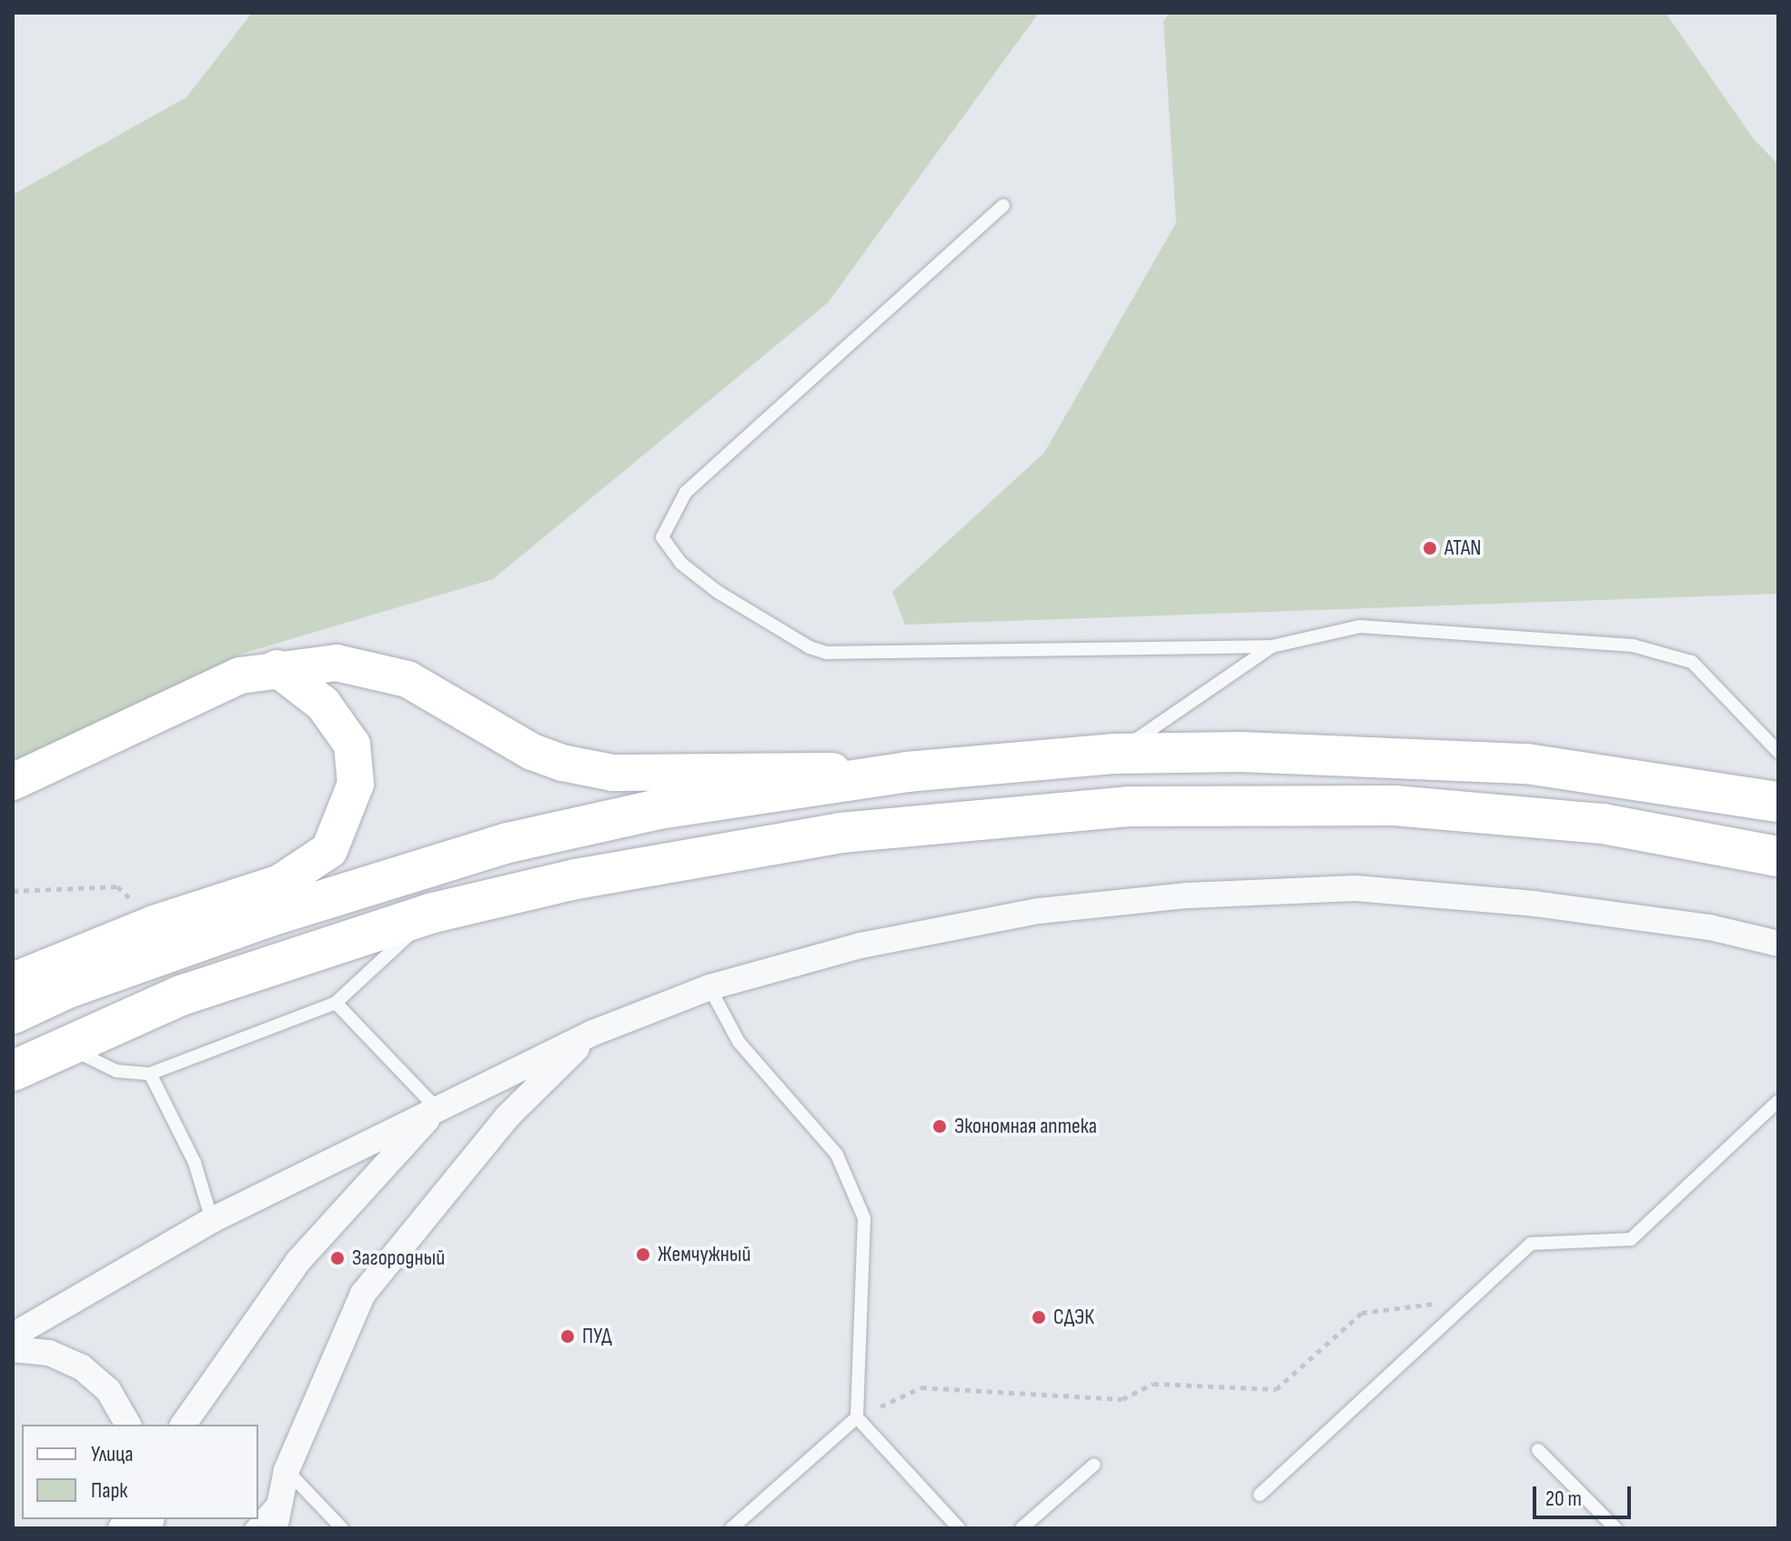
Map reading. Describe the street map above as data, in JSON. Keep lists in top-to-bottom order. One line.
{"places":["ATAN","Экономная аптека","Жемчужный","Загородный","СДЭК","ПУД"],"legend":["Улица","Парк"],"scale_bar":"20 m"}
